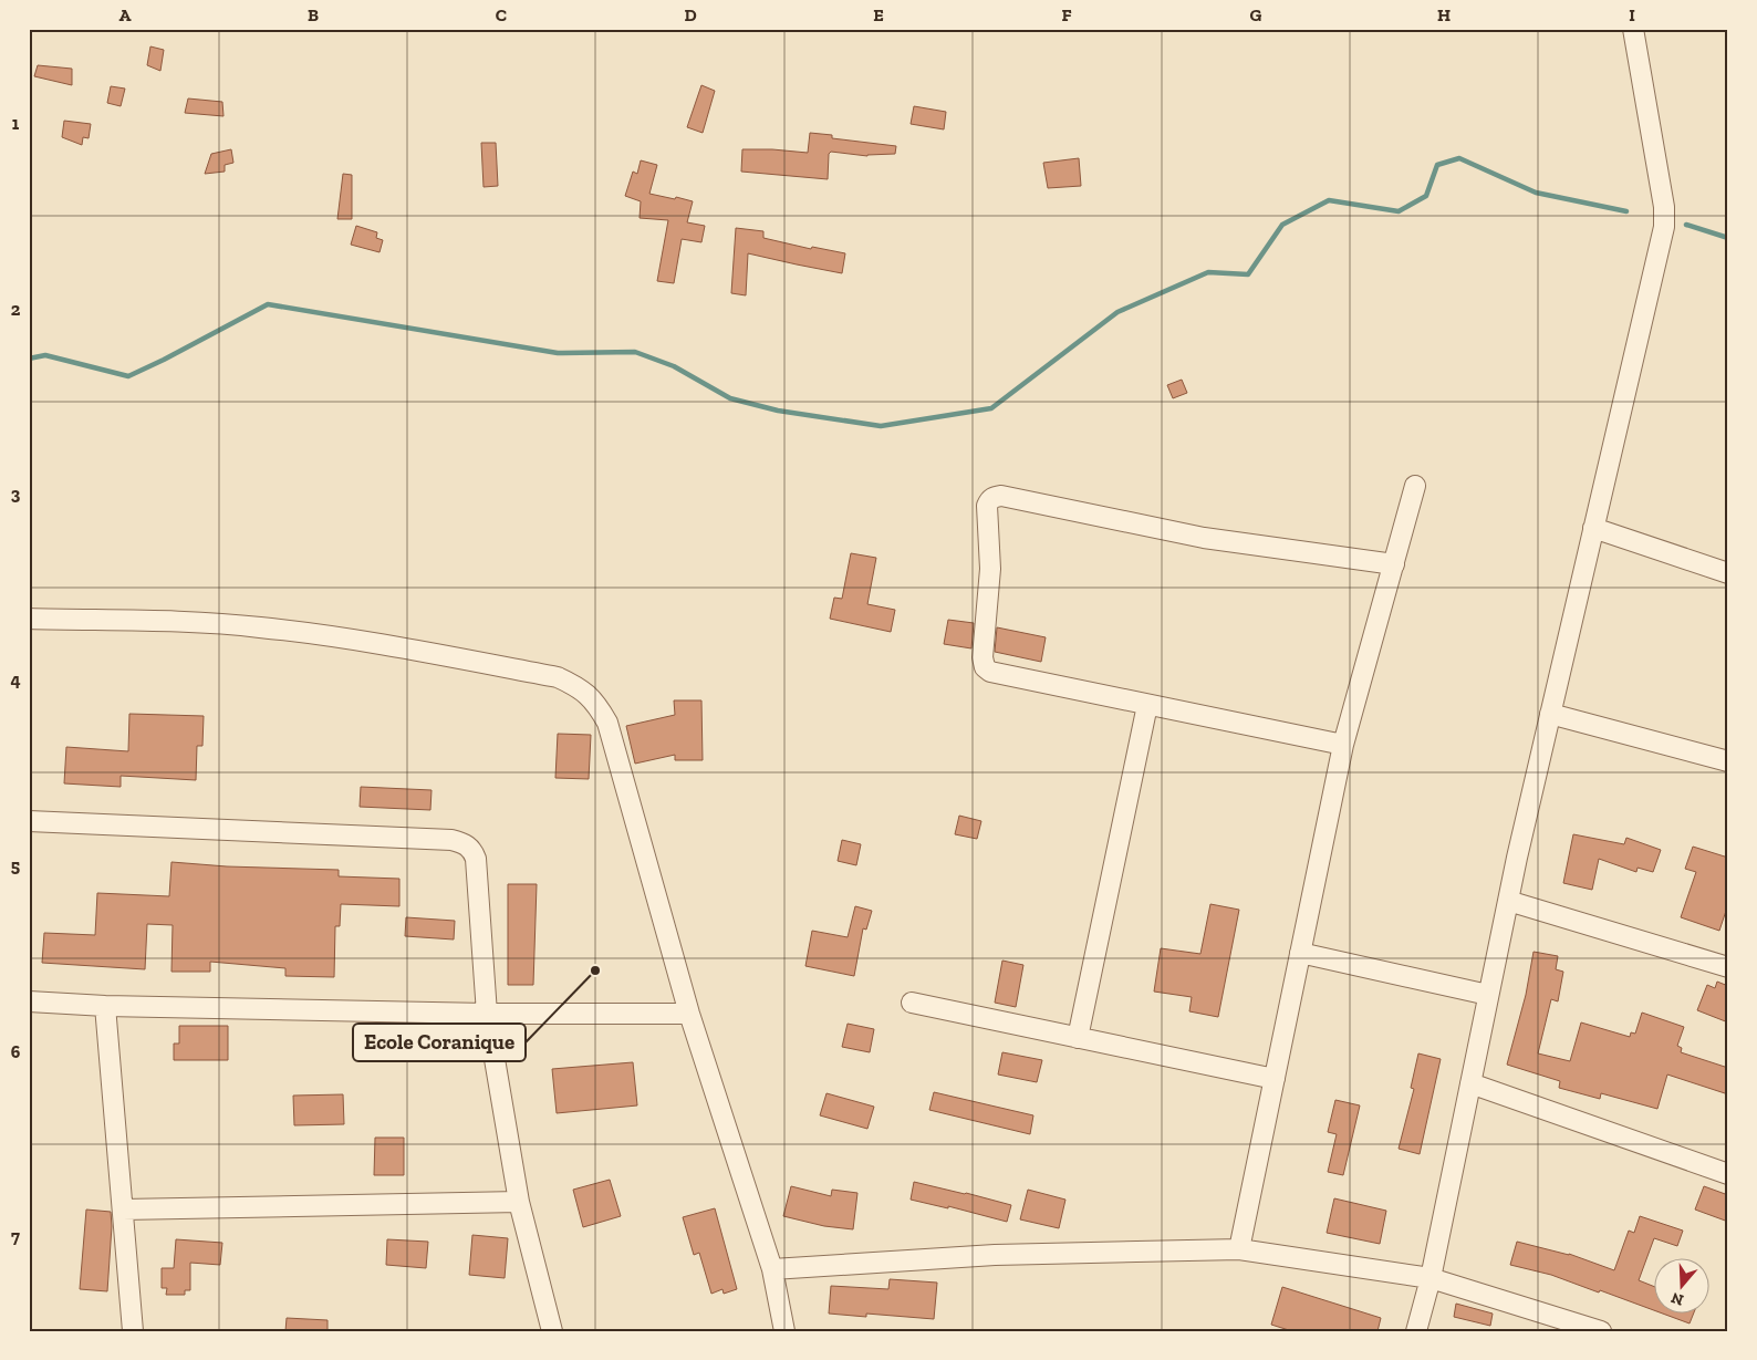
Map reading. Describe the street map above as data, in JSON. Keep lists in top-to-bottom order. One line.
{"places":["Ecole Coranique"],"north":"bottom","grid":{"columns":["A","B","C","D","E","F","G","H","I"],"rows":["1","2","3","4","5","6","7"]}}
